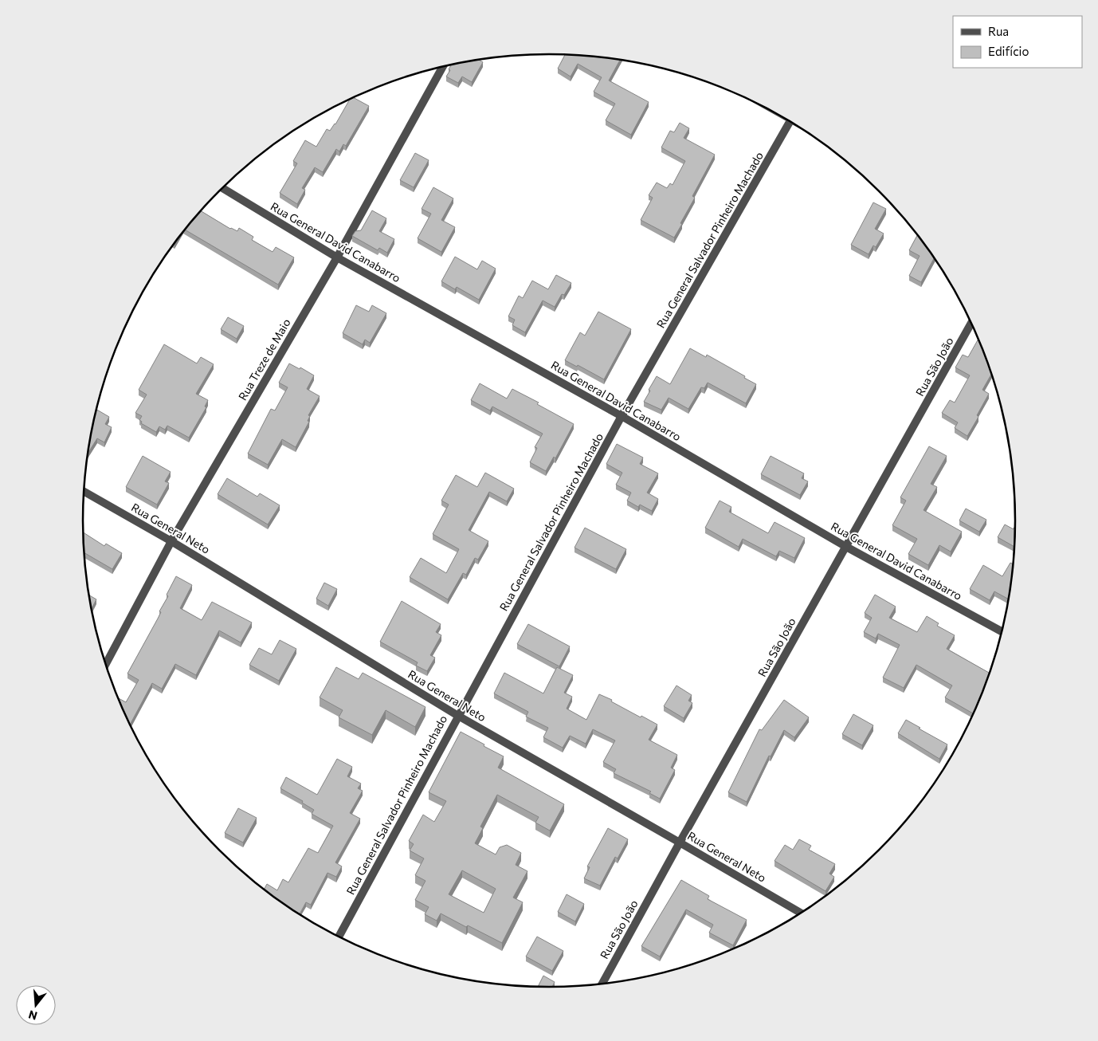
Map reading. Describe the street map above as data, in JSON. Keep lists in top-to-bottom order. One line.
{"streets":{"street":["Rua General Salvador Pinheiro Machado","Rua General David Canabarro","Rua Treze de Maio","Rua São João","Rua General Neto"]},"crossings":[["Rua General Salvador Pinheiro Machado","Rua General David Canabarro"],["Rua General Salvador Pinheiro Machado","Rua General Neto"],["Rua General David Canabarro","Rua Treze de Maio"],["Rua General David Canabarro","Rua São João"],["Rua Treze de Maio","Rua General Neto"],["Rua São João","Rua General Neto"]],"legend":["Rua","Edifício"],"north":"bottom"}
